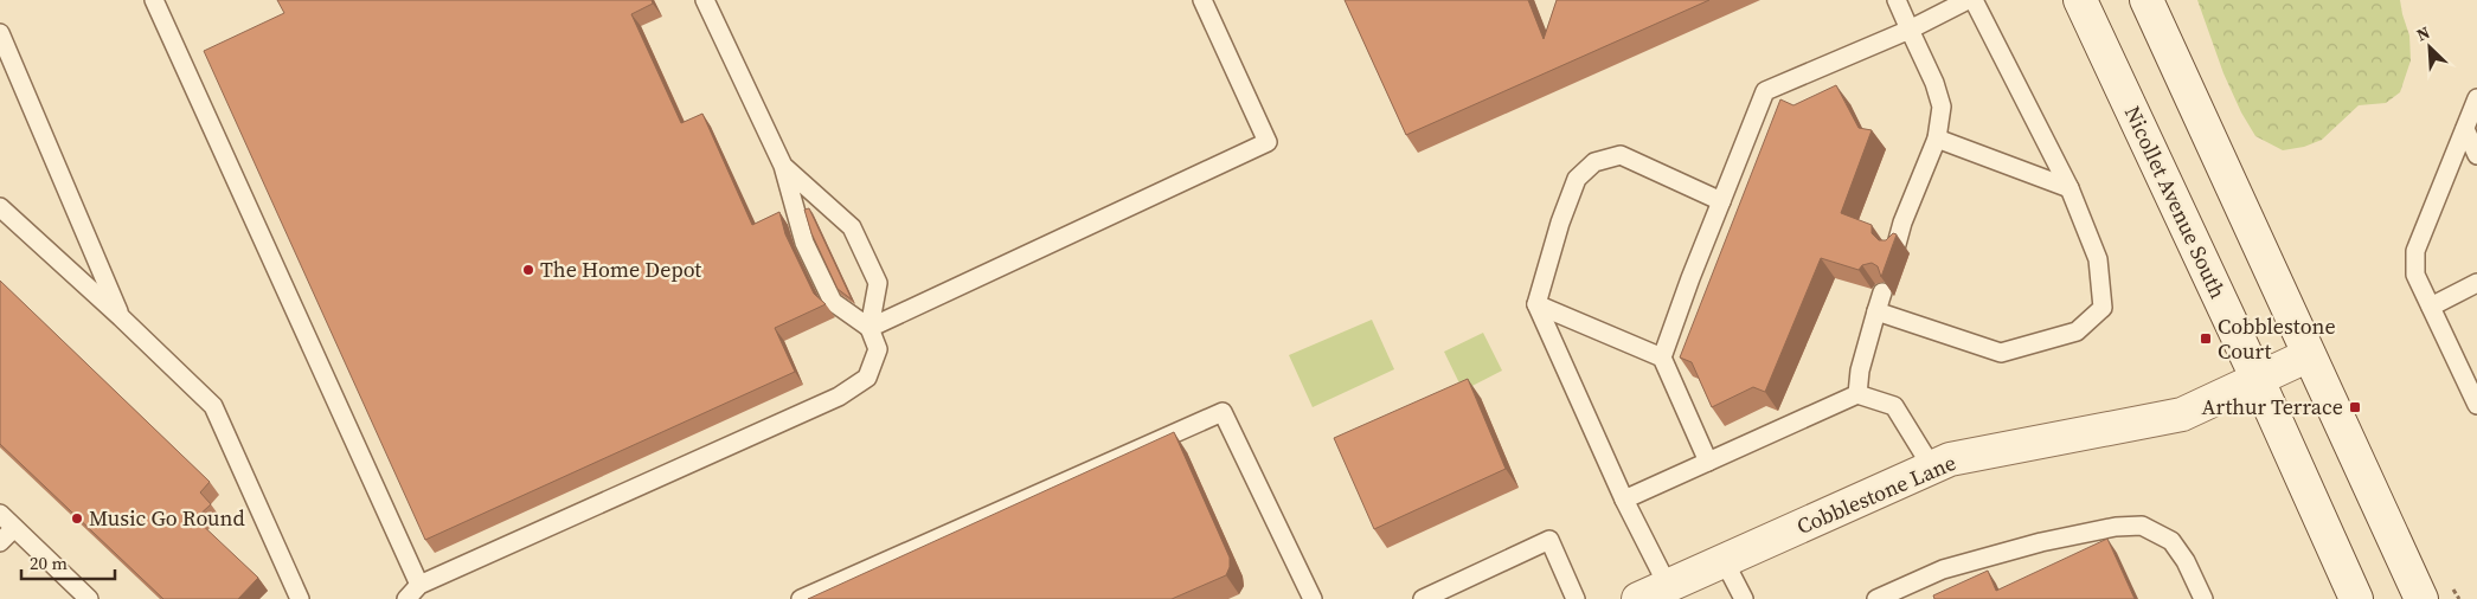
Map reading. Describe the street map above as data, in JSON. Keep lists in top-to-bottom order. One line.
{"streets":{"main road":["Nicollet Avenue South","Cobblestone Lane"]},"crossings":[["Nicollet Avenue South","Cobblestone Lane"]],"places":{"other":["The Home Depot","Music Go Round"],"transit":["Cobblestone Court","Arthur Terrace"]},"scale_bar":"20 m","north":"top left"}
